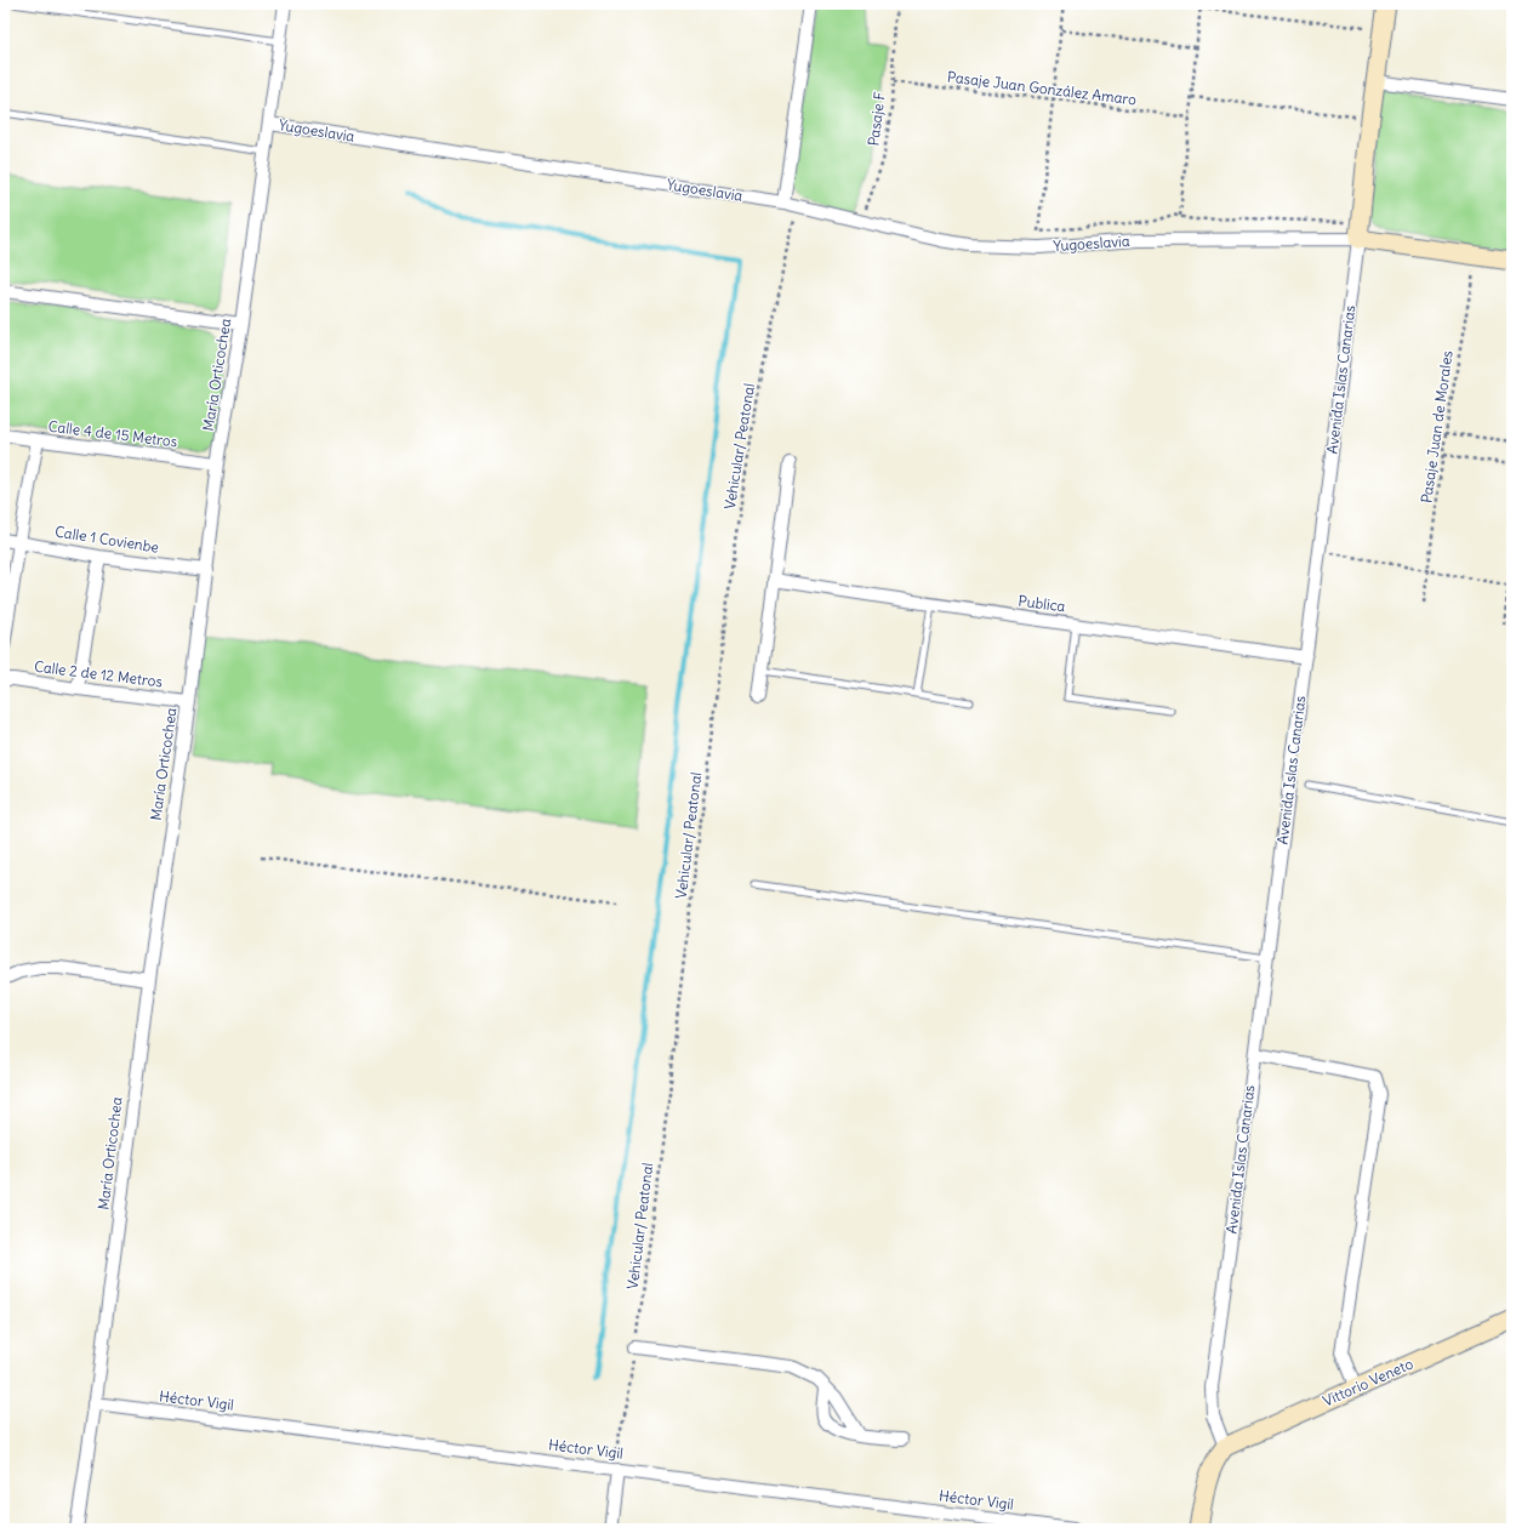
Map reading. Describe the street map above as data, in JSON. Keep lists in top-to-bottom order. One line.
{"streets":{"street":["Yugoeslavia","María Orticochea","Avenida Islas Canarias","Calle 4 de 15 Metros","Calle 1 Covienbe","Publica","Calle 2 de 12 Metros","Vittorio Veneto","Héctor Vigil"],"path":["Pasaje Juan González Amaro","Pasaje F","Pasaje Juan de Morales","Vehicular/ Peatonal"]},"crossings":[["Pasaje Juan González Amaro","Pasaje F"],["Pasaje Juan González Amaro","Yugoeslavia"],["Pasaje F","Yugoeslavia"],["Yugoeslavia","María Orticochea"],["Yugoeslavia","Avenida Islas Canarias"],["Yugoeslavia","Pasaje Juan de Morales"],["Yugoeslavia","Vehicular/ Peatonal"],["María Orticochea","Calle 4 de 15 Metros"],["María Orticochea","Calle 1 Covienbe"],["María Orticochea","Calle 2 de 12 Metros"],["María Orticochea","Héctor Vigil"],["Avenida Islas Canarias","Publica"],["Avenida Islas Canarias","Vittorio Veneto"],["Vehicular/ Peatonal","Héctor Vigil"]]}
